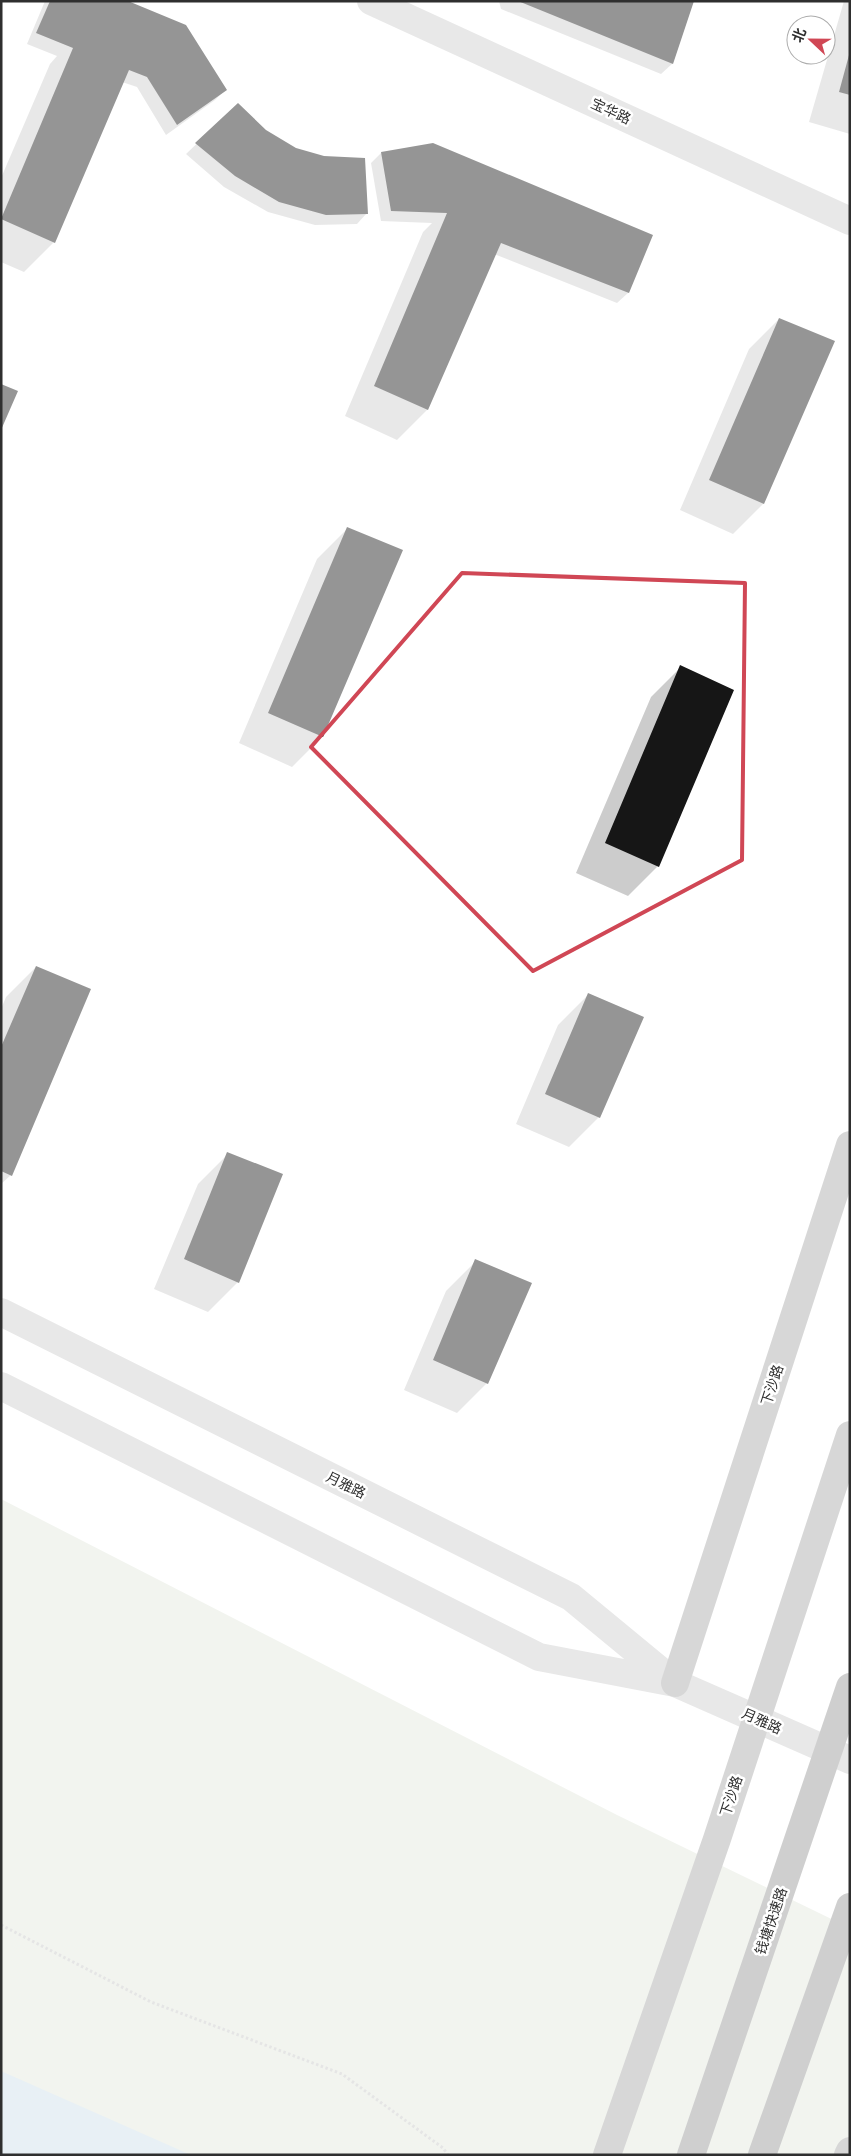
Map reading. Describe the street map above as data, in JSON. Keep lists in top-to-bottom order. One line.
{"streets":{"highway":["钱塘快速路"],"main road":["下沙路"],"street":["宝华路","月雅路"]},"crossings":[["下沙路","月雅路"]],"north":"left"}
